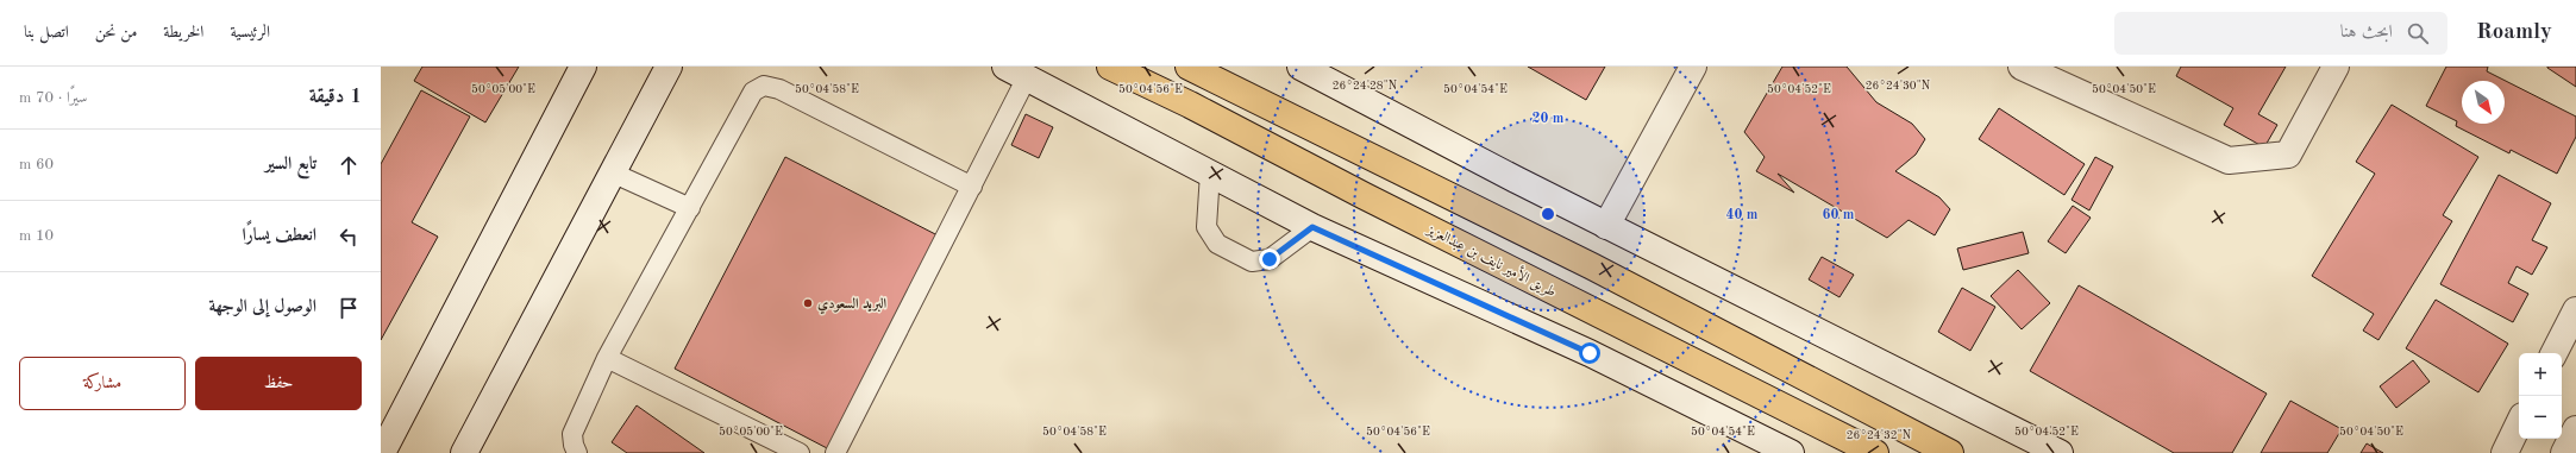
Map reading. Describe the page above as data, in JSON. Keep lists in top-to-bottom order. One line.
{"streets":{"main road":["طريق الأمير نايف بن عبدالعزيز"]},"places":["البريد السعودي"],"north":"bottom right","page":{"header":"Roamly","search":"ابحث هنا","nav":["الرئيسية","الخريطة","من نحن","اتصل بنا"],"heading":["1 دقيقة","سيرًا · 70 m"],"list":[["تابع السير","60 m"],["انعطف يسارًا","10 m"],"الوصول إلى الوجهة"],"buttons":["حفظ","مشاركة"],"map_buttons":["+","−"]},"coordinates":["26°24'30\"N","26°24'28\"N","50°04'58\"E","50°04'56\"E","50°04'54\"E","50°04'52\"E","50°04'50\"E","50°05'00\"E","26°24'32\"N"],"rings":["20 m","40 m","60 m"]}
